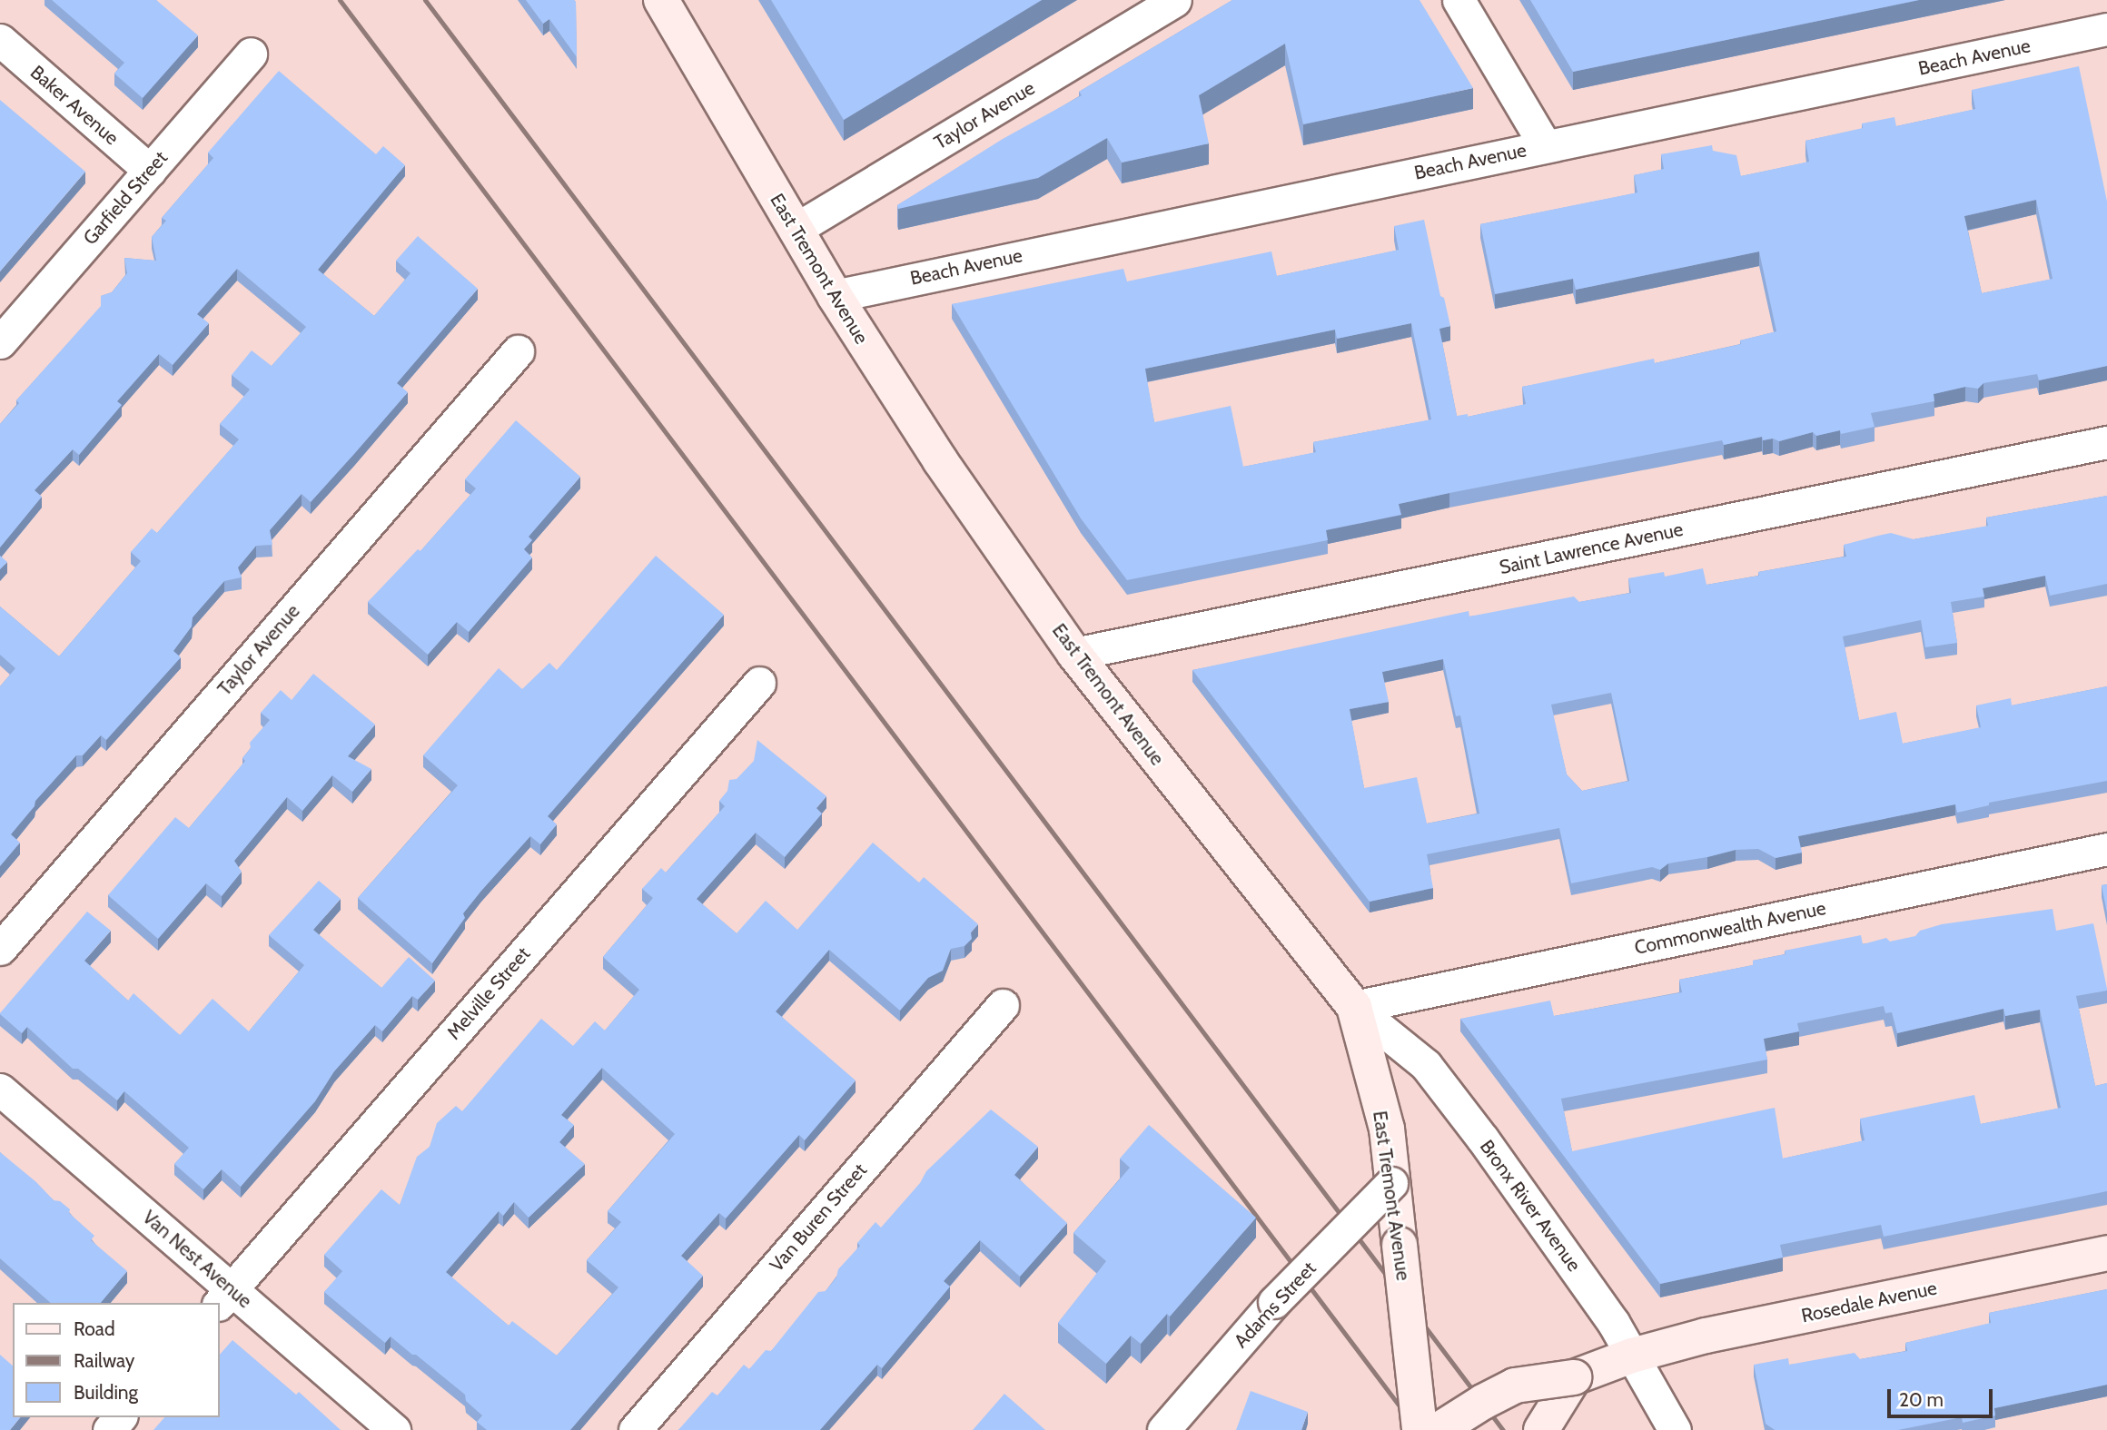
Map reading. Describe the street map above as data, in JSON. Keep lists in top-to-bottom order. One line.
{"streets":{"main road":["East Tremont Avenue","Rosedale Avenue"],"street":["Beach Avenue","Baker Avenue","Taylor Avenue","Garfield Street","Saint Lawrence Avenue","Commonwealth Avenue","Melville Street","Bronx River Avenue","Van Buren Street","Van Nest Avenue","Adams Street"]},"crossings":[["Beach Avenue","East Tremont Avenue"],["Baker Avenue","Garfield Street"],["Taylor Avenue","East Tremont Avenue"],["East Tremont Avenue","Saint Lawrence Avenue"],["East Tremont Avenue","Commonwealth Avenue"],["East Tremont Avenue","Bronx River Avenue"],["East Tremont Avenue","Adams Street"],["Commonwealth Avenue","Bronx River Avenue"],["Melville Street","Van Nest Avenue"],["Bronx River Avenue","Rosedale Avenue"]],"legend":["Road","Railway","Building"],"scale_bar":"20 m"}
